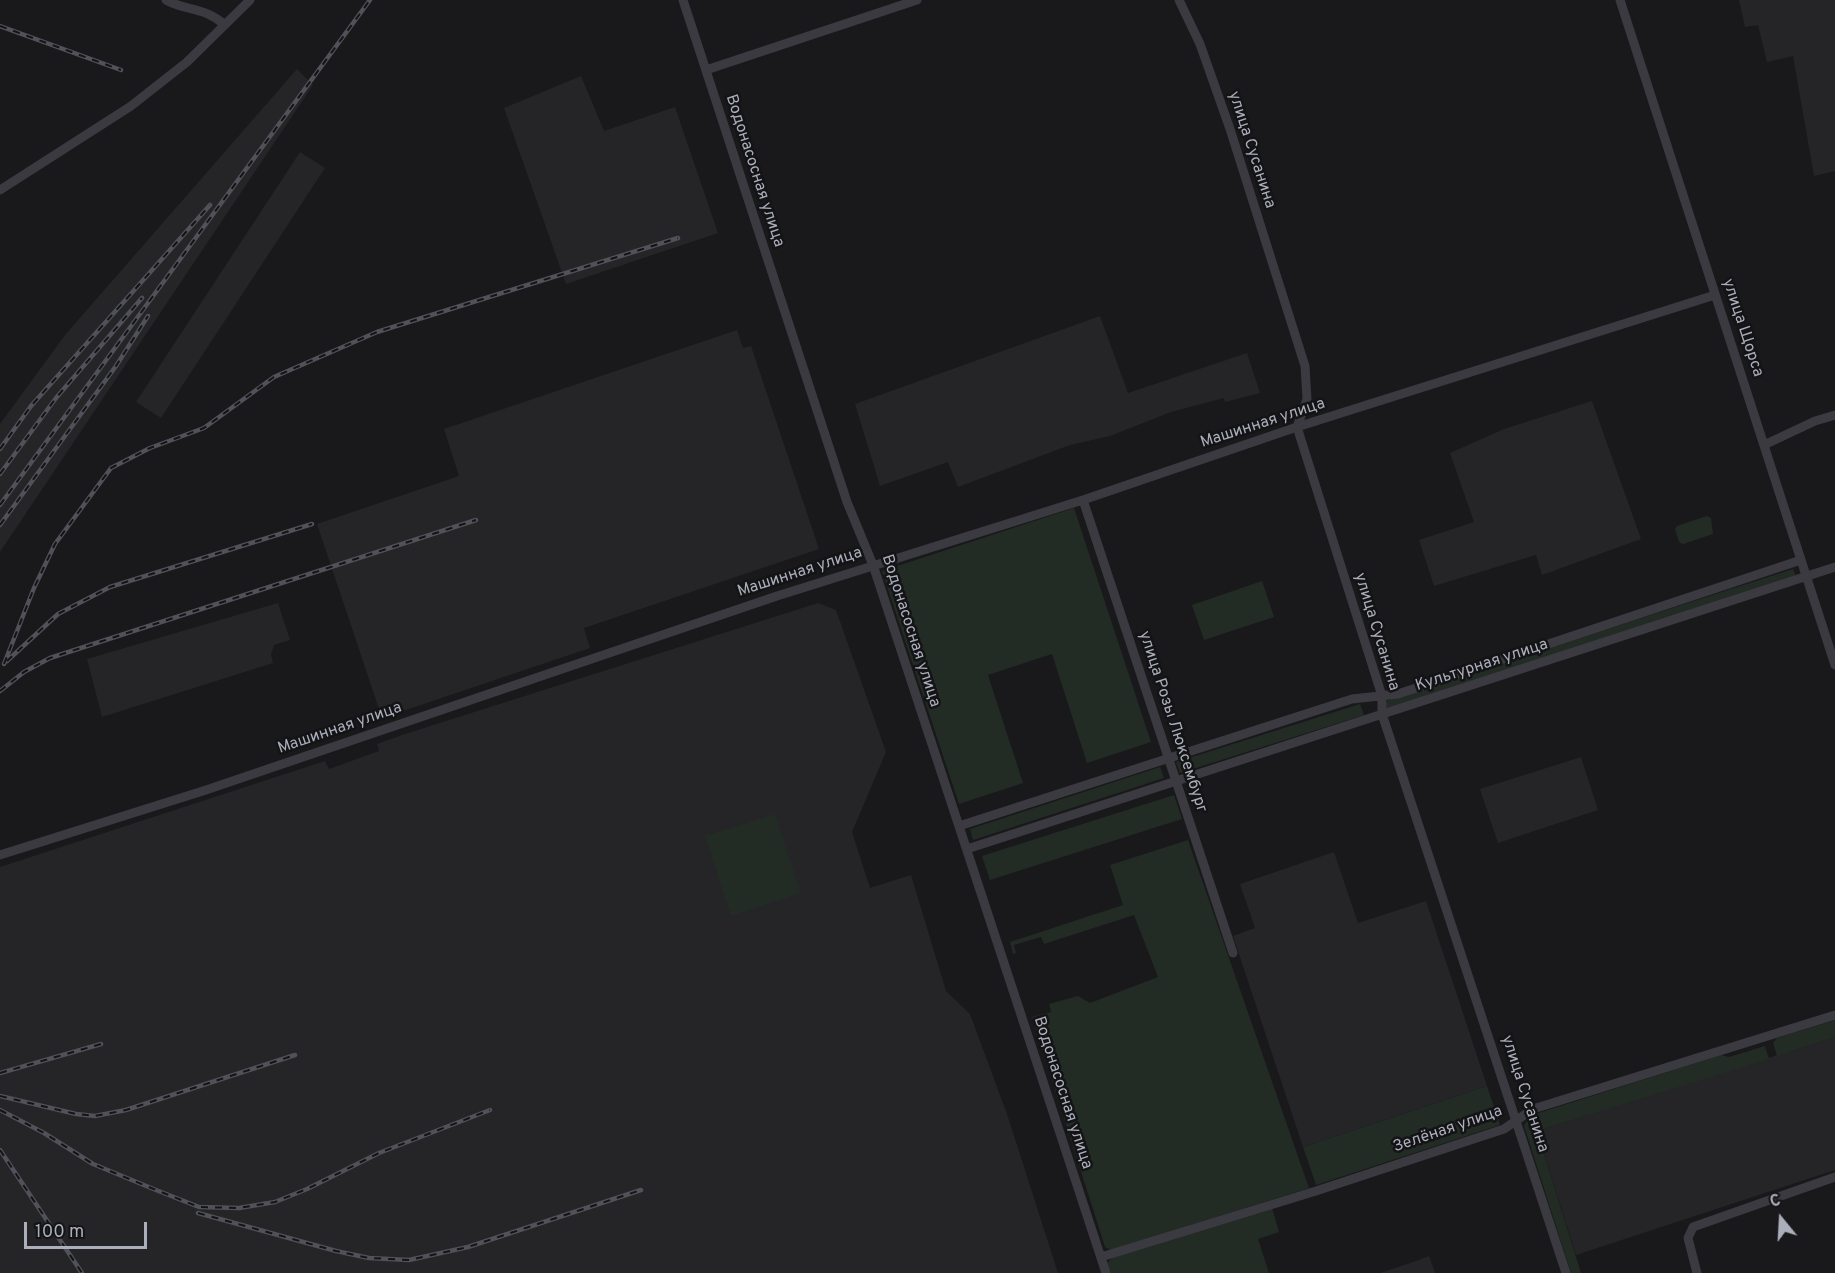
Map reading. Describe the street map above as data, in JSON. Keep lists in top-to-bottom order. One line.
{"streets":{"street":["улица Сусанина","Водонасосная улица","улица Щорса","Машинная улица","Культурная улица","улица Розы Люксембург","Зелёная улица"]},"crossings":[["улица Сусанина","Машинная улица"],["улица Сусанина","Культурная улица"],["улица Сусанина","Зелёная улица"],["Водонасосная улица","Машинная улица"],["Водонасосная улица","Культурная улица"],["Водонасосная улица","Зелёная улица"],["улица Щорса","Машинная улица"],["улица Щорса","Культурная улица"],["Машинная улица","улица Розы Люксембург"],["Культурная улица","улица Розы Люксембург"]],"scale_bar":"100 m","north":"top"}
